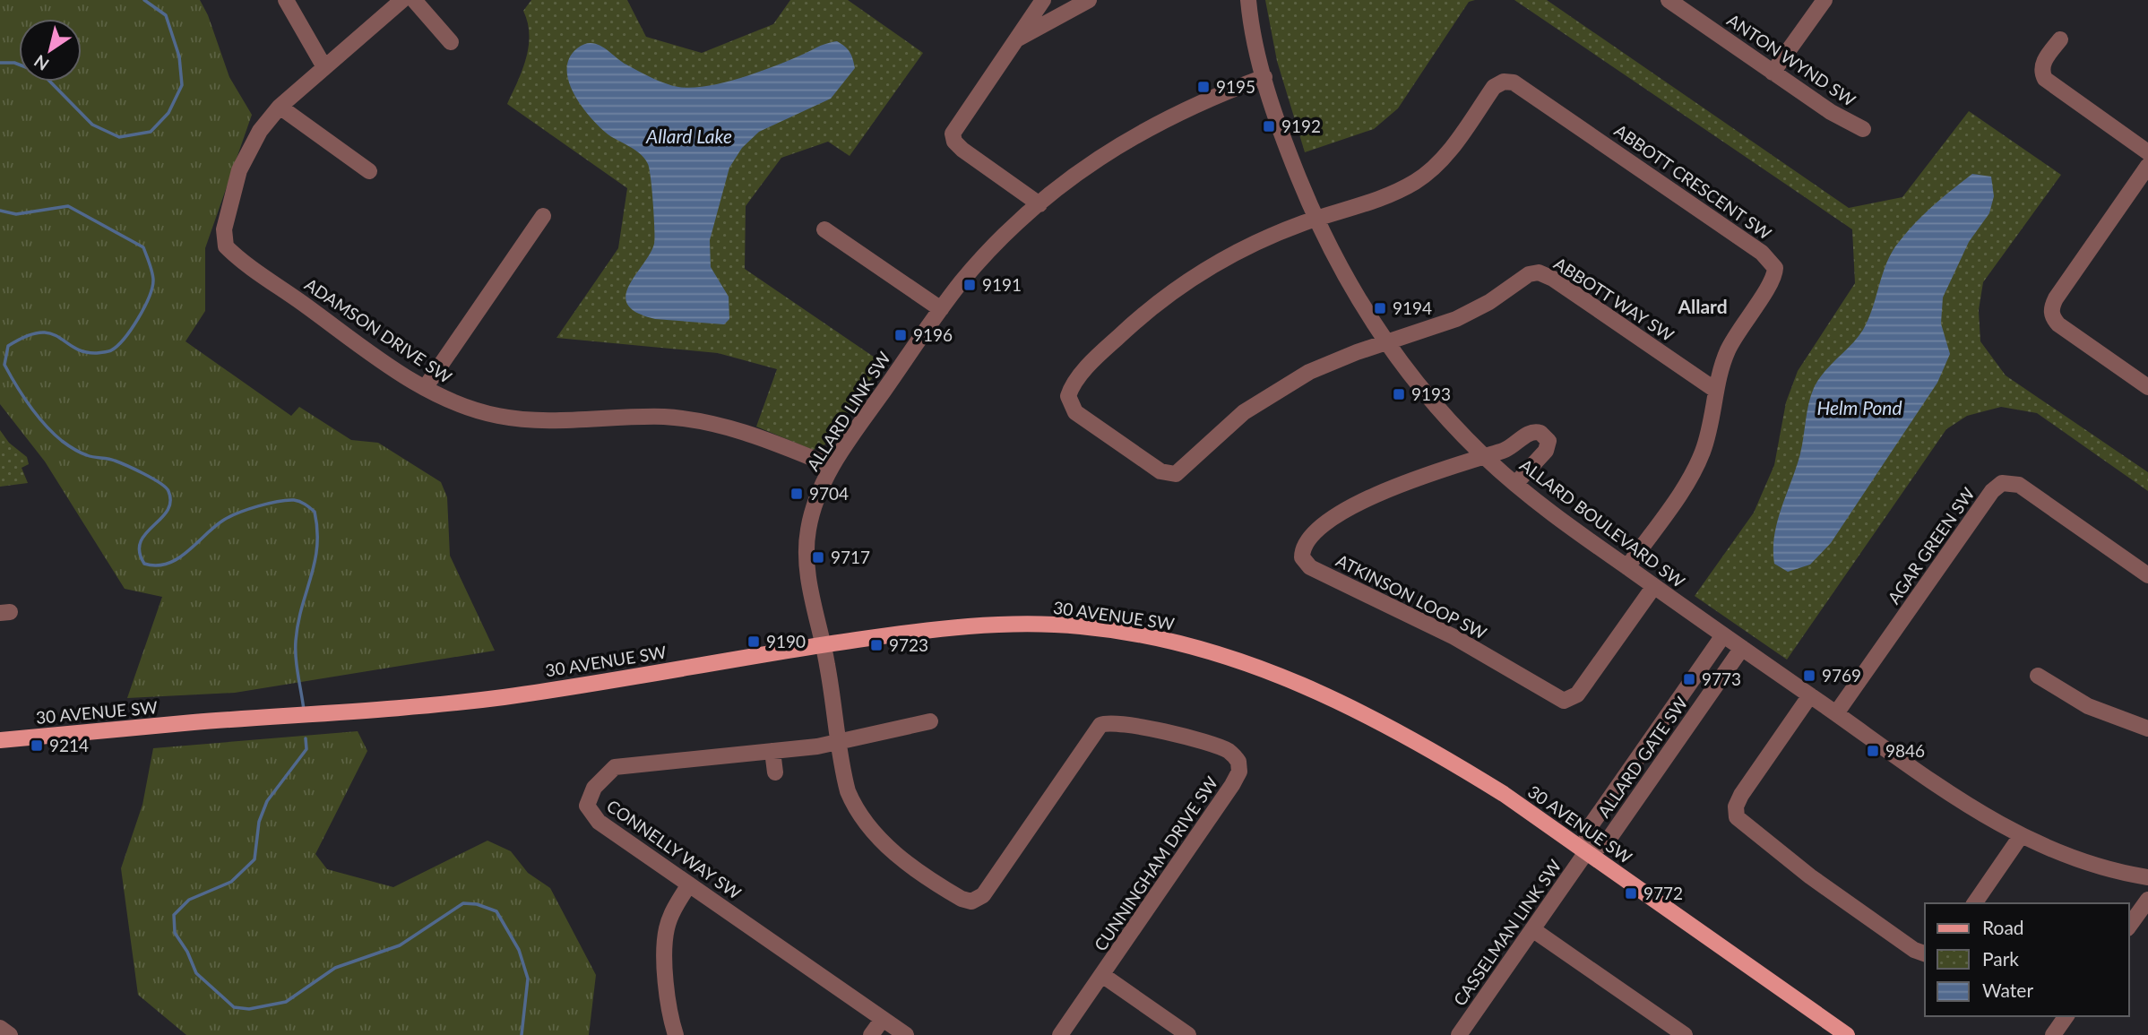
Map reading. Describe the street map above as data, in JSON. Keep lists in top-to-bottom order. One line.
{"streets":{"main road":["30 AVENUE SW"],"street":["ANTON WYND SW","ABBOTT CRESCENT SW","ABBOTT WAY SW","ADAMSON DRIVE SW","ALLARD LINK SW","ALLARD BOULEVARD SW","AGAR GREEN SW","ATKINSON LOOP SW","ALLARD GATE SW","CONNELLY WAY SW","CUNNINGHAM DRIVE SW","CASSELMAN LINK SW"]},"crossings":[["ABBOTT CRESCENT SW","ABBOTT WAY SW"],["ABBOTT CRESCENT SW","ALLARD BOULEVARD SW"],["ABBOTT WAY SW","ALLARD BOULEVARD SW"],["ADAMSON DRIVE SW","ALLARD LINK SW"],["ALLARD LINK SW","ALLARD BOULEVARD SW"],["ALLARD LINK SW","30 AVENUE SW"],["ALLARD LINK SW","CUNNINGHAM DRIVE SW"],["ALLARD BOULEVARD SW","AGAR GREEN SW"],["ALLARD BOULEVARD SW","ATKINSON LOOP SW"],["ALLARD BOULEVARD SW","ALLARD GATE SW"],["30 AVENUE SW","ALLARD GATE SW"],["30 AVENUE SW","CUNNINGHAM DRIVE SW"],["30 AVENUE SW","CASSELMAN LINK SW"],["ALLARD GATE SW","CASSELMAN LINK SW"],["CONNELLY WAY SW","CUNNINGHAM DRIVE SW"]],"districts":["Allard"],"water":["Allard Lake","Helm Pond"],"places":{"transit":["9195","9192","9191","9194","9196","9193","9704","9717","9190","9723","9769","9773","9214","9846","9772"]},"legend":["Road","Park","Water"],"north":"bottom left"}
